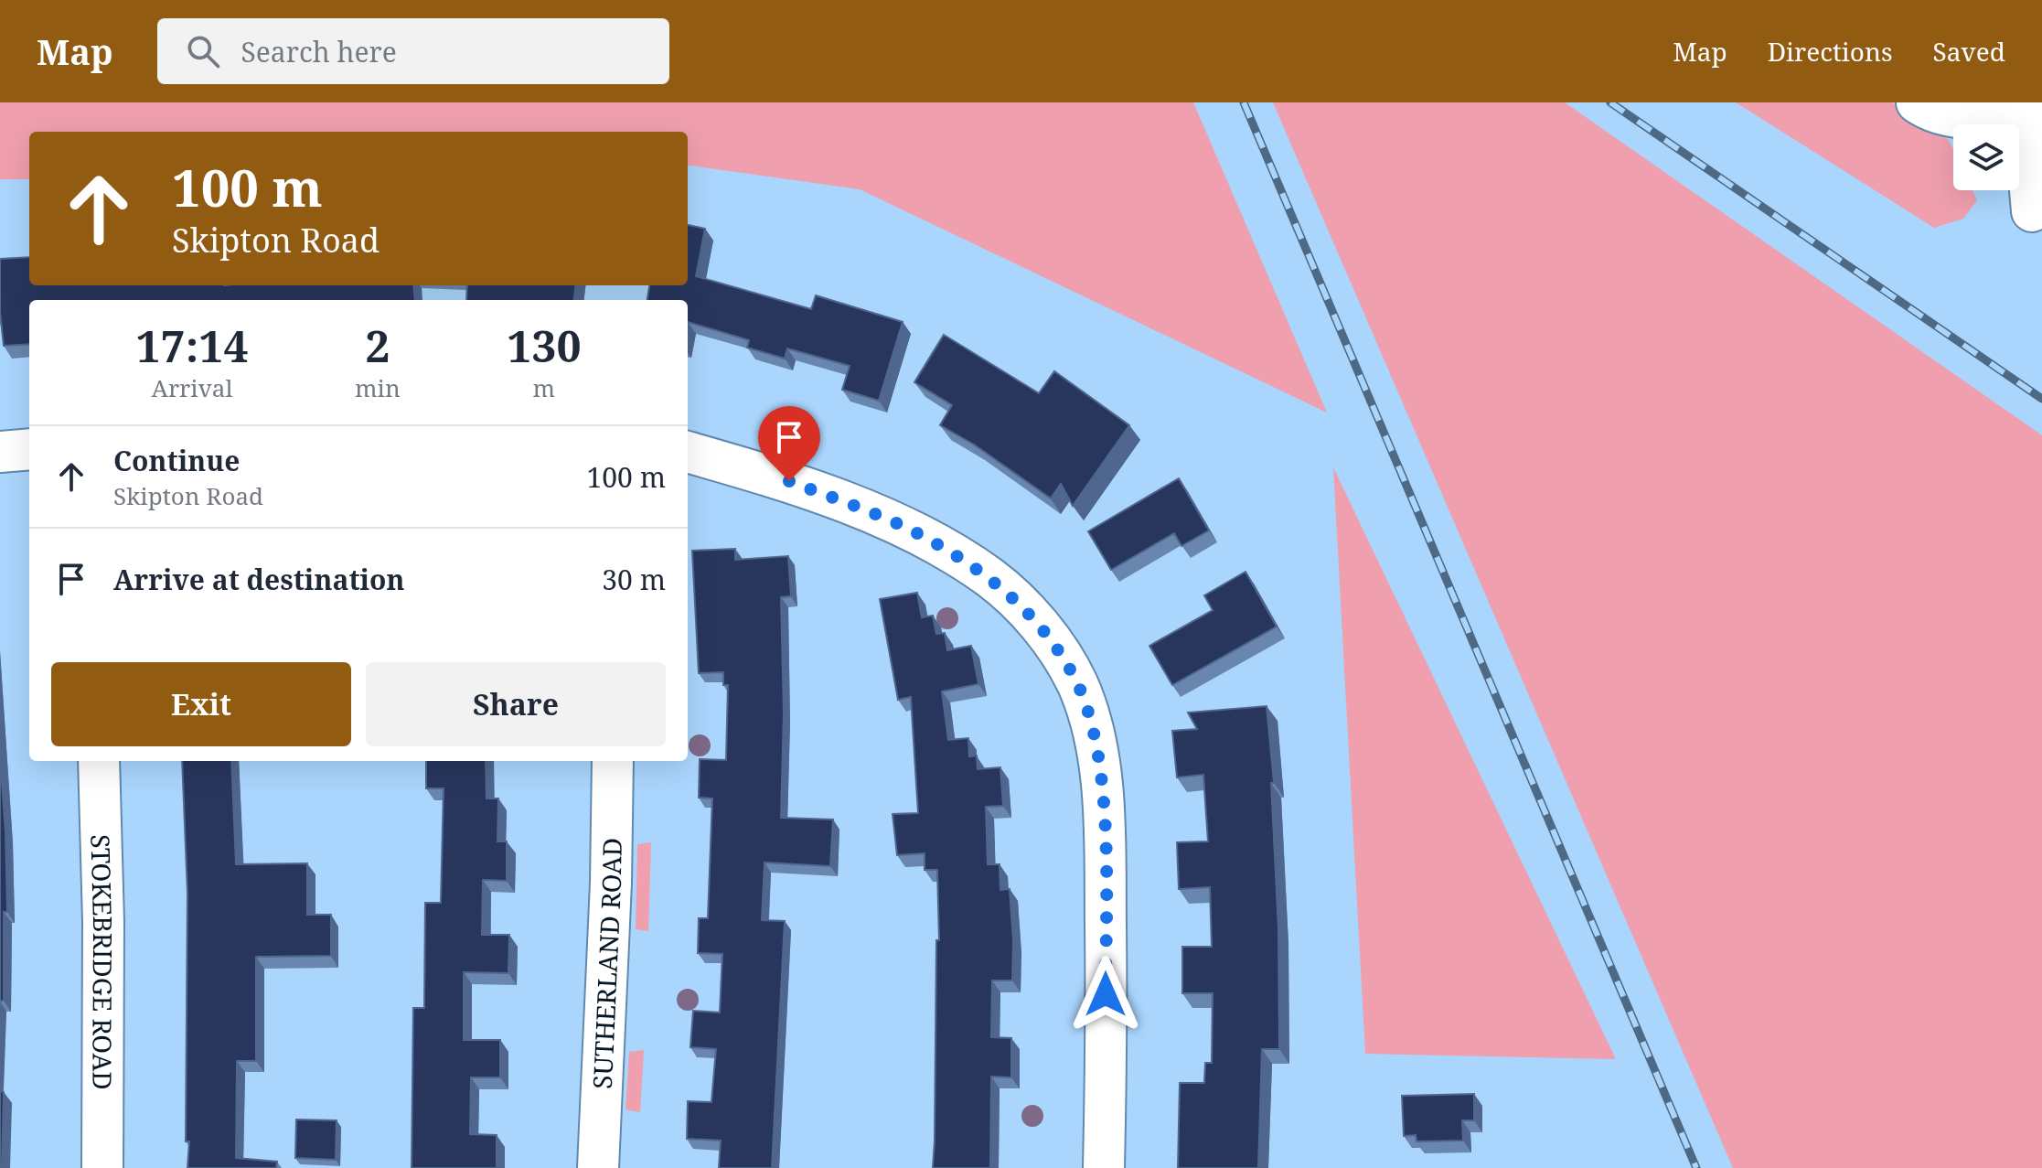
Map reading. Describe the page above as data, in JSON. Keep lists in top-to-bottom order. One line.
{"streets":{"street":["STOKEBRIDGE ROAD","SUTHERLAND ROAD"]},"page":{"header":"Map","search":"Search here","nav":["Map","Directions","Saved"],"turn":["100 m","Skipton Road"],"eta":["17:14","Arrival","2","min","130","m"],"list":[{"name":"Continue","note":"Skipton Road","value":"100 m"},{"name":"Arrive at destination","value":"30 m"}],"buttons":["Exit","Share"]}}
